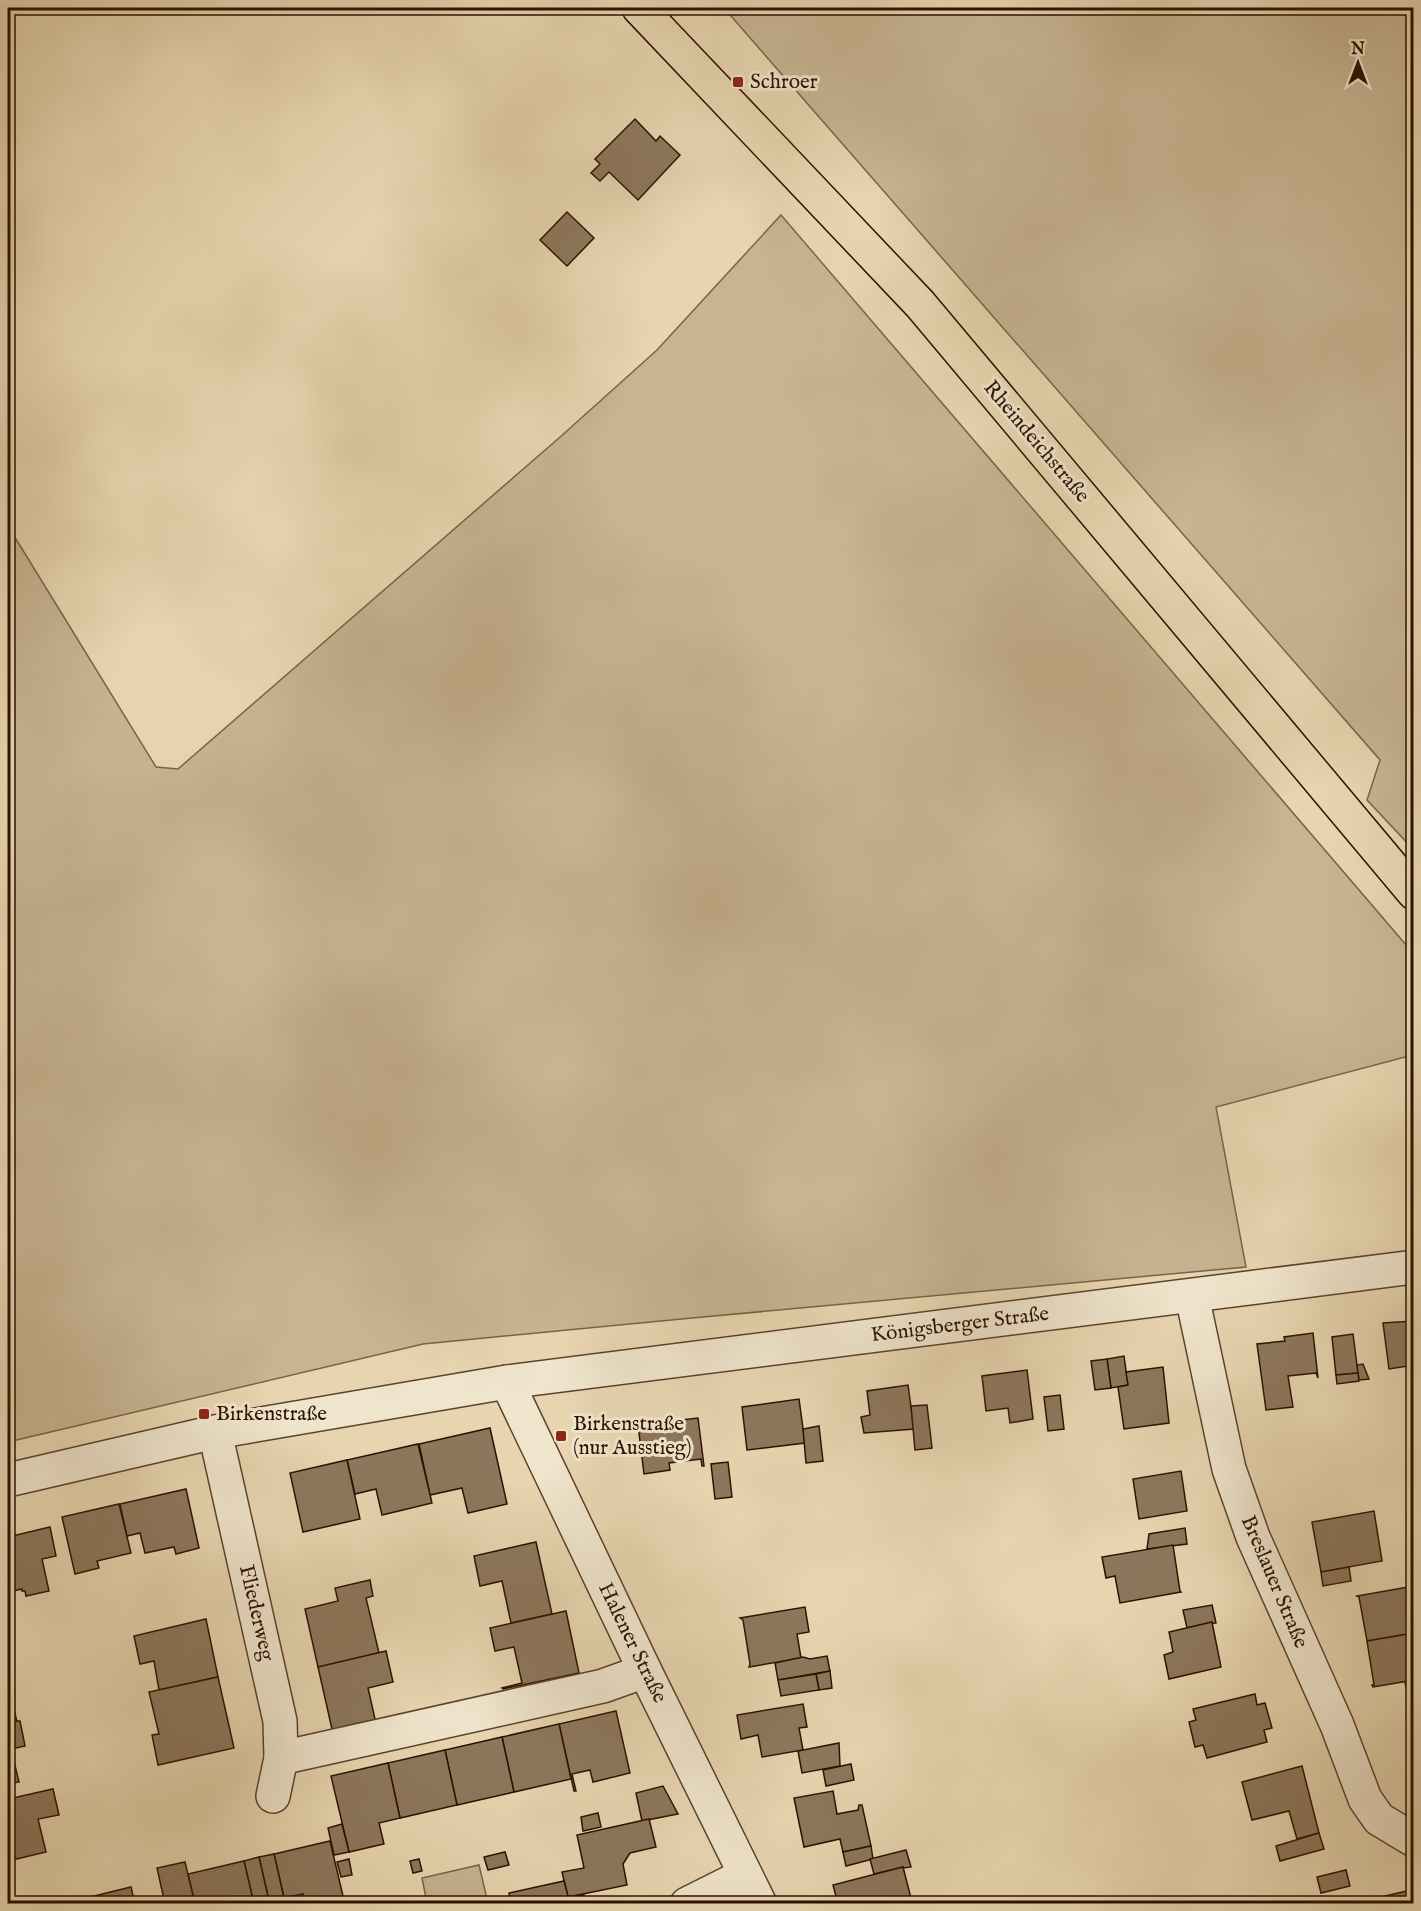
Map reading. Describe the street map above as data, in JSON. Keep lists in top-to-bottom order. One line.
{"streets":{"main road":["Rheindeichstraße"],"street":["Königsberger Straße","Breslauer Straße","Fliederweg","Halener Straße"]},"crossings":[["Königsberger Straße","Breslauer Straße"],["Königsberger Straße","Halener Straße"]],"places":{"transit":["Schroer","Birkenstraße","Birkenstraße (nur Ausstieg)"]},"north":"top"}
